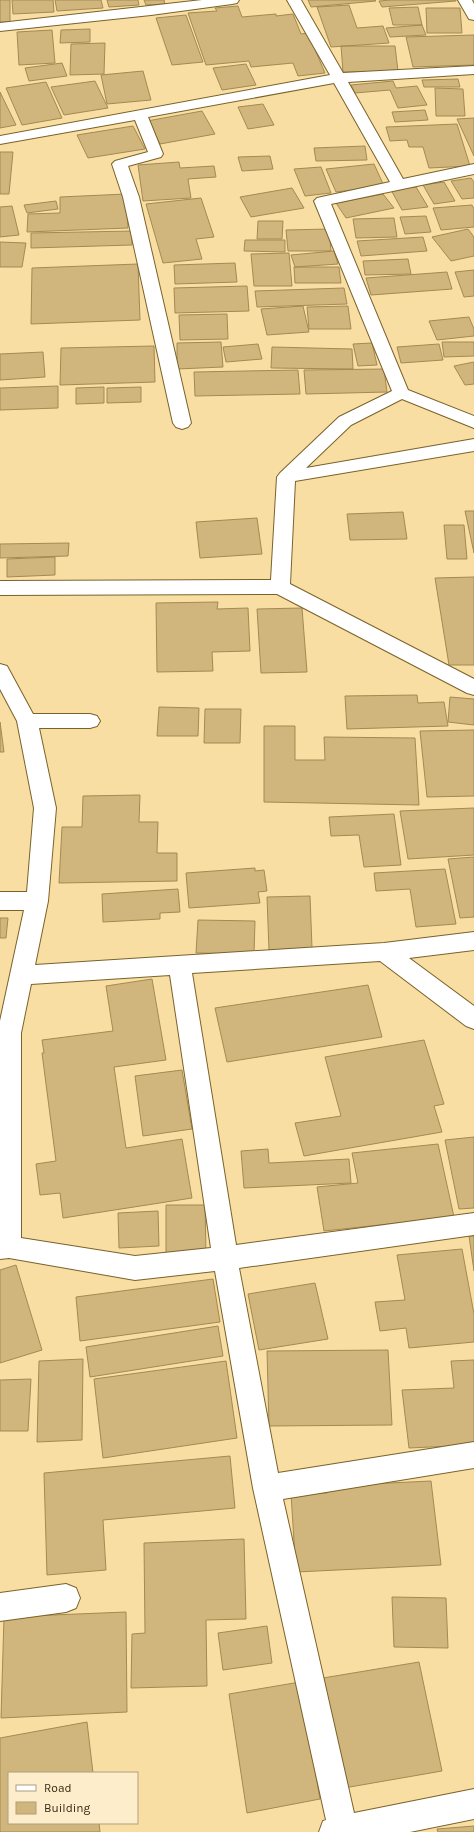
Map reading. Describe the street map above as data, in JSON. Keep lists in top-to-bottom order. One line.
{"legend":["Road","Building"]}
